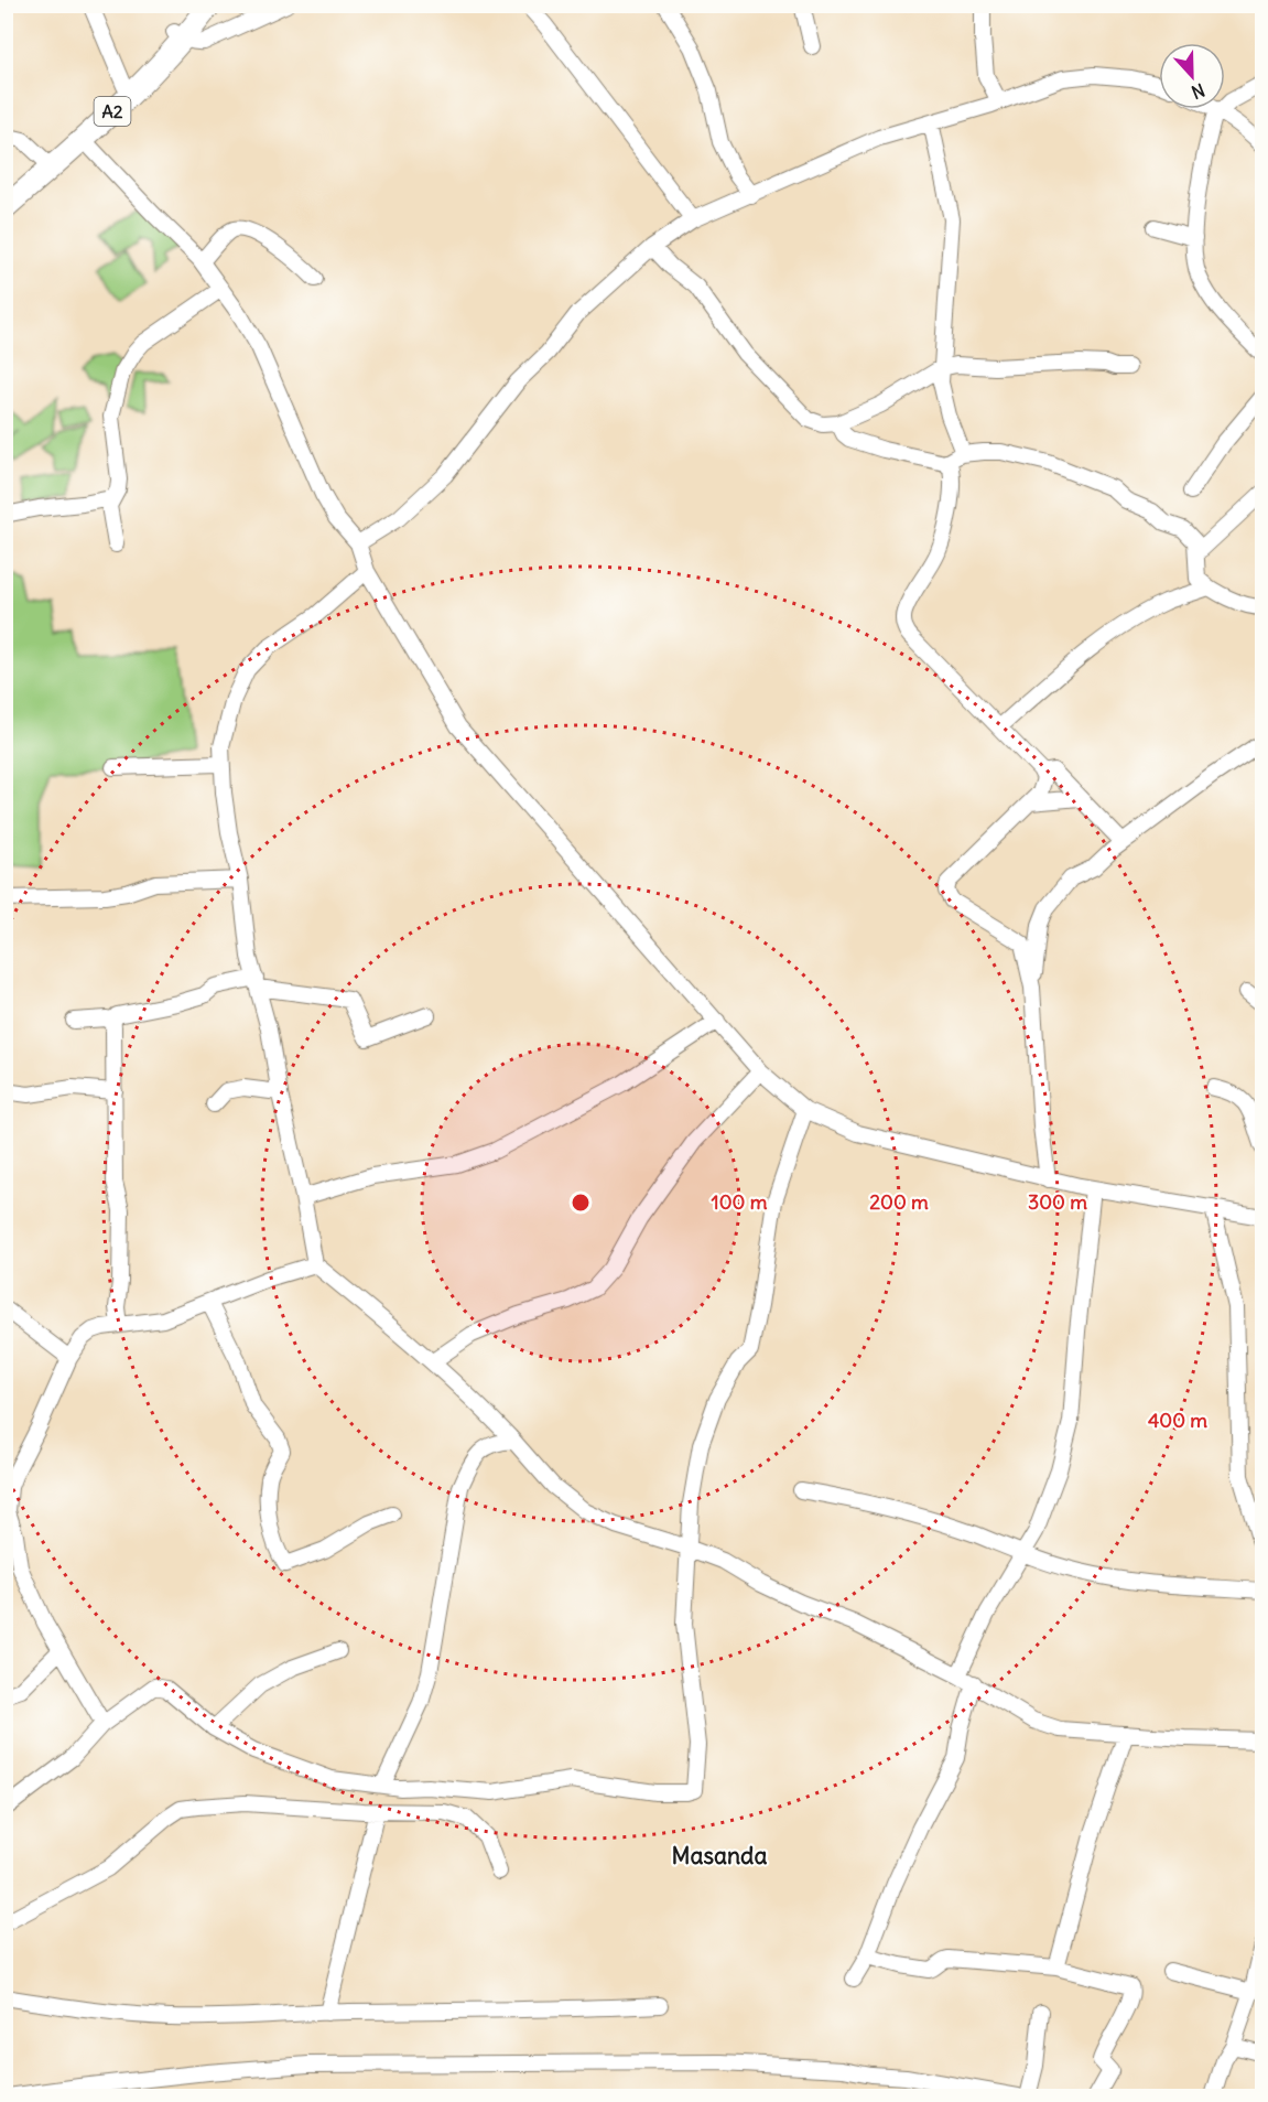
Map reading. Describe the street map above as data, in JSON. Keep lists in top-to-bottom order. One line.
{"streets":{"highway":["A2"]},"districts":["Masanda"],"north":"bottom","rings":["100 m","200 m","300 m","400 m"]}
